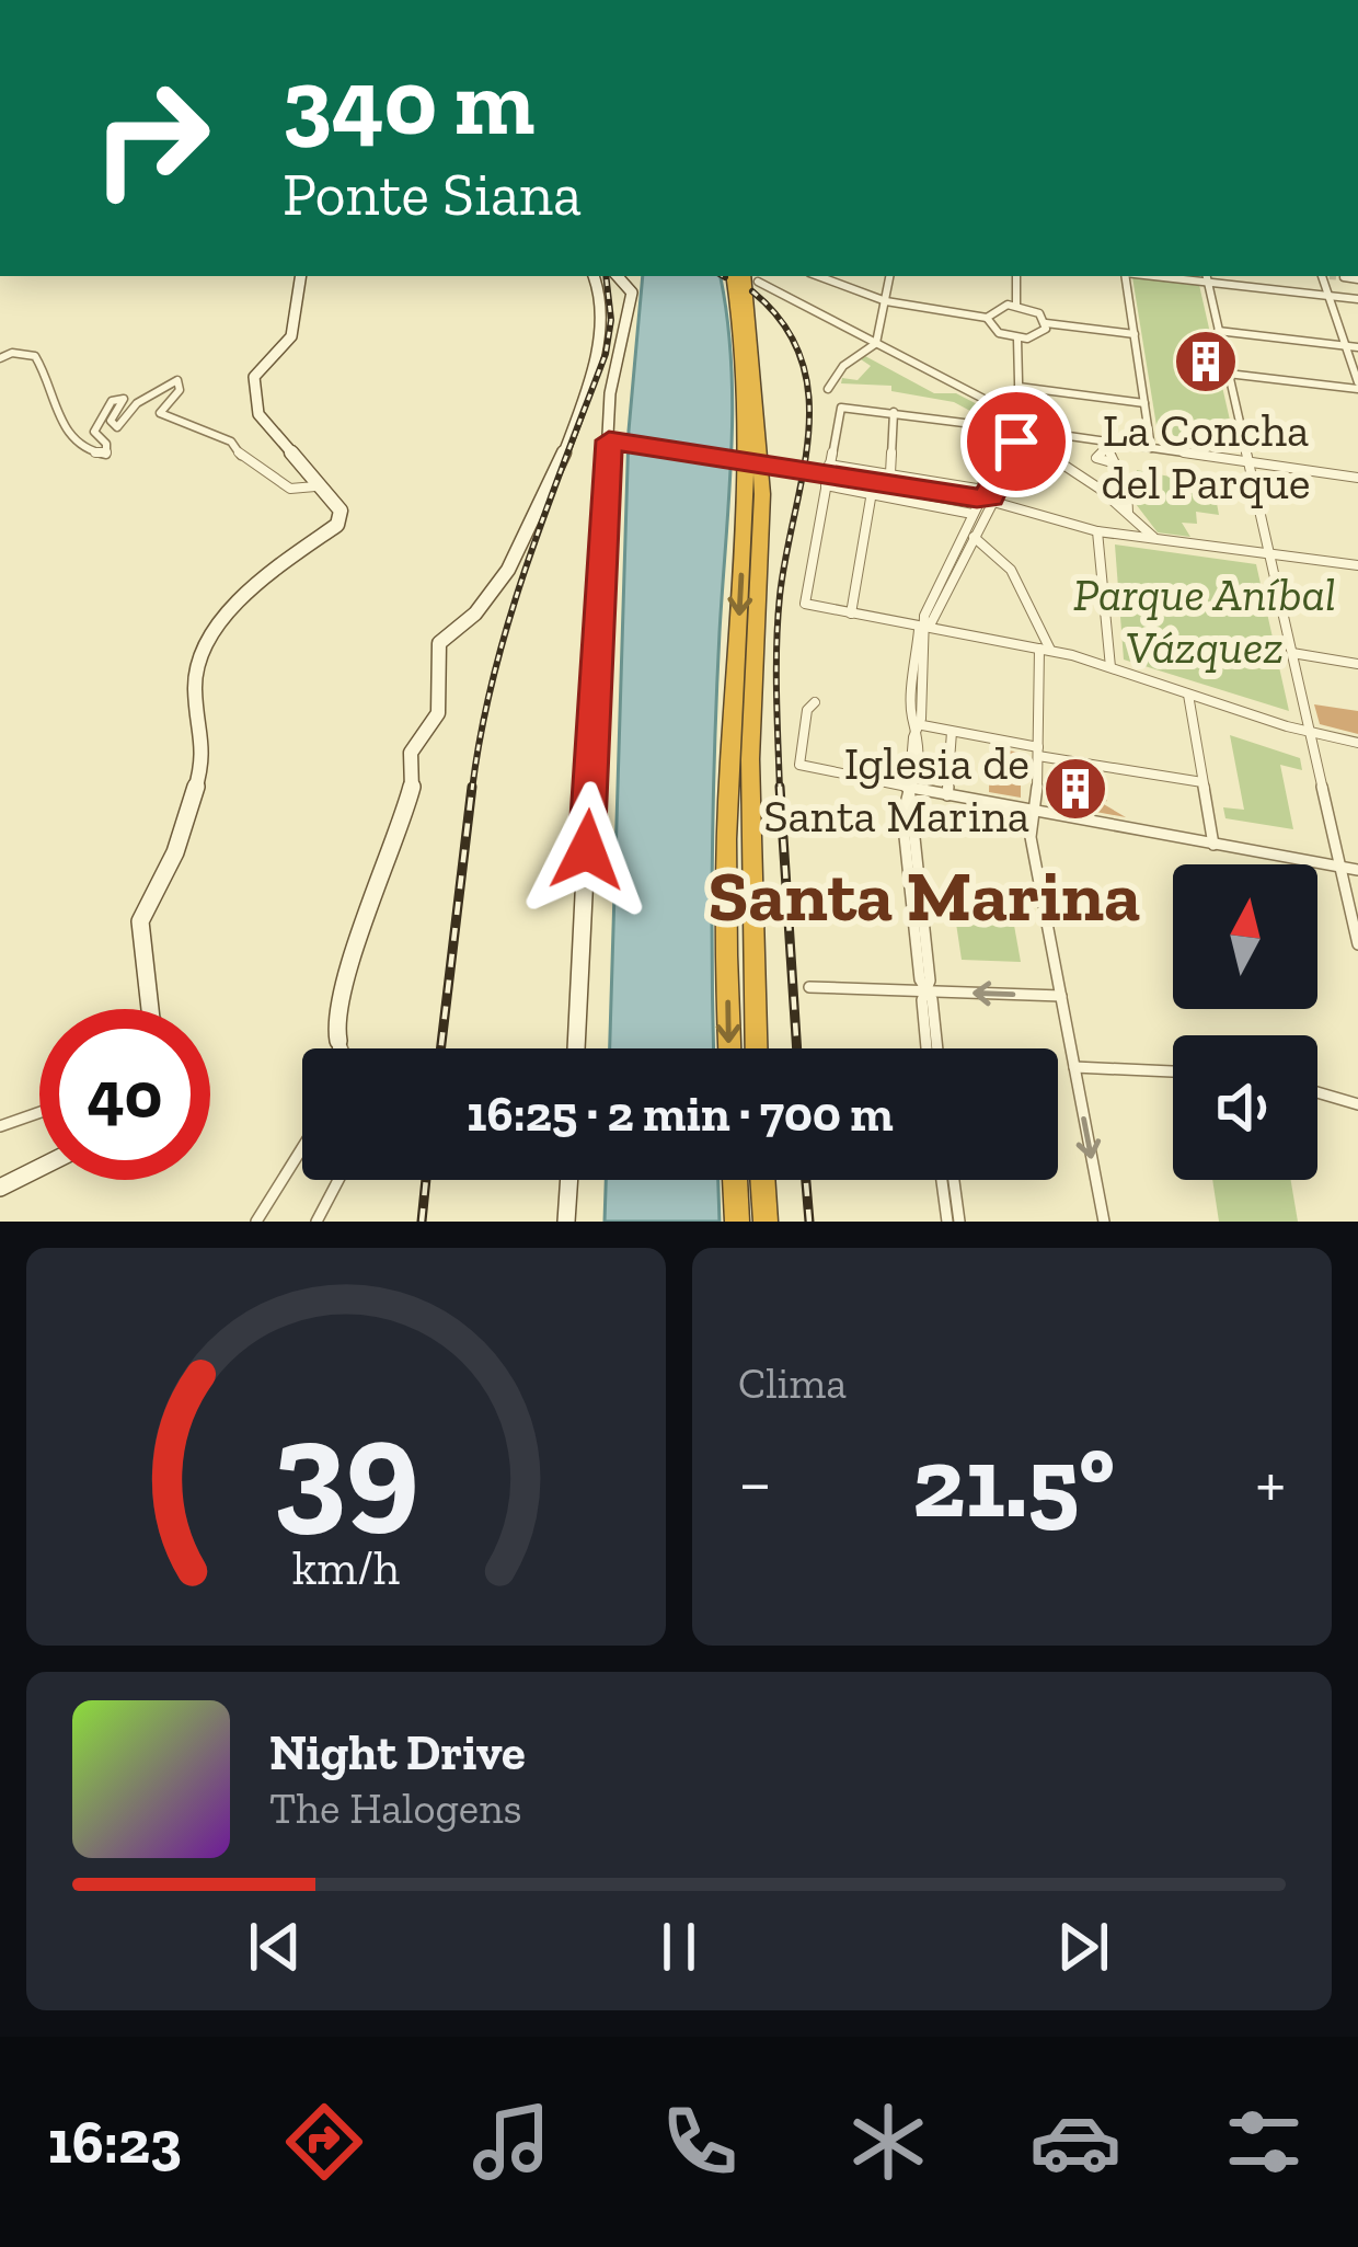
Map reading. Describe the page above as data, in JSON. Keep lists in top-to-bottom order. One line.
{"districts":["Santa Marina"],"parks":["Parque Aníbal Vázquez"],"places":{"building":["La Concha del Parque","Iglesia de Santa Marina"]},"north":"top","page":{"turn":["340 m","Ponte Siana"],"limit":"40","trip":"16:25 · 2 min · 700 m","tile":"Clima","heat":["−","21.5°","+"],"song":["Night Drive","The Halogens"],"tabs":"16:23","gauge":["39","km/h"]}}
